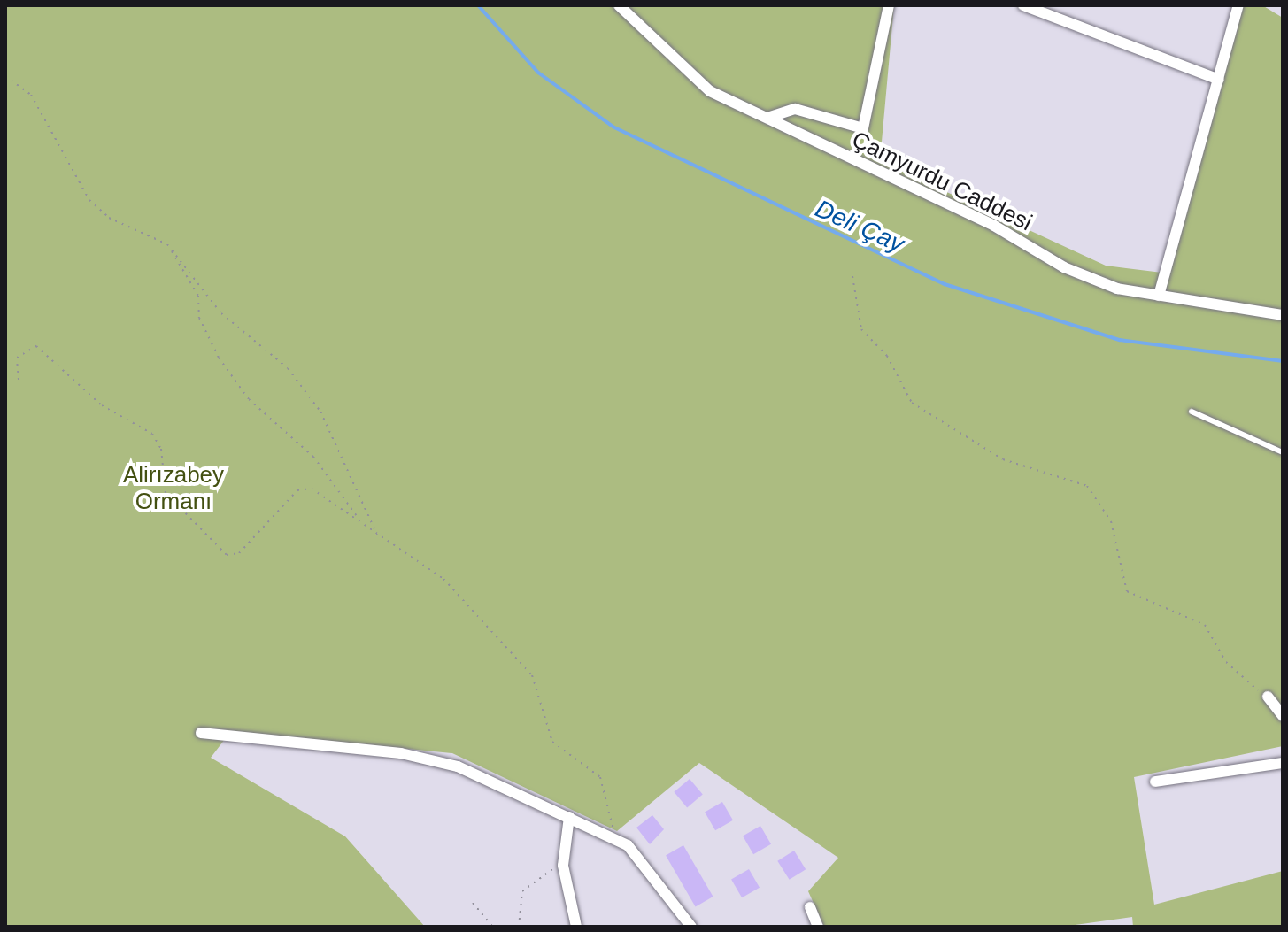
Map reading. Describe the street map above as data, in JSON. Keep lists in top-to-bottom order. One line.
{"streets":{"street":["Çamyurdu Caddesi"]},"water":["Deli Çay"],"parks":["Alirızabey Ormanı"]}
